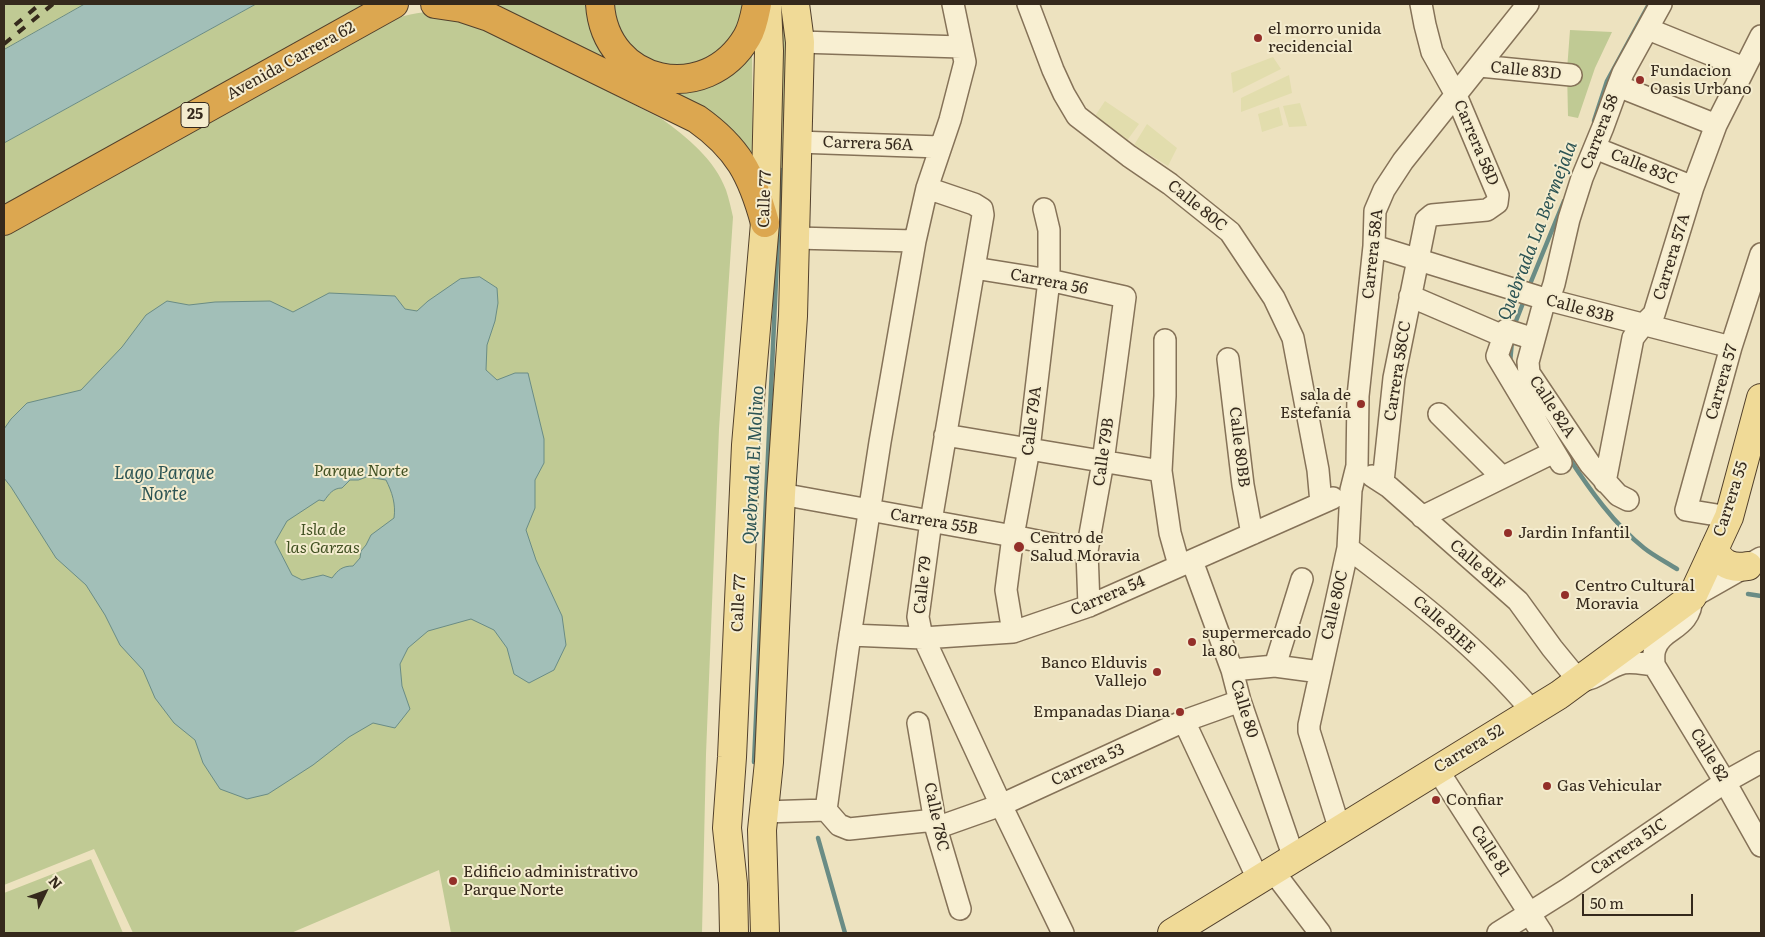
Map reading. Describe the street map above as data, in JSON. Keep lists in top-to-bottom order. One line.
{"streets":{"highway":["Avenida Carrera 62","25"],"main road":["Calle 77","Carrera 55","Carrera 52"],"street":["Calle 83D","Carrera 58","Carrera 58D","Carrera 56A","Calle 83C","Calle 80C","Carrera 58A","Carrera 57A","Carrera 56","Calle 83B","Carrera 58CC","Carrera 57","Calle 82A","Calle 79A","Calle 80BB","Calle 79B","Carrera 55B","Calle 81F","Calle 79","Carrera 54","Calle 81EE","Calle 80","Calle 82","Carrera 53","Calle 78C","Carrera 51C","Calle 81"]},"crossings":[["Calle 83D","Carrera 58A"],["Carrera 58","Calle 83C"],["Carrera 58","Calle 82A"],["Carrera 58D","Carrera 58A"],["Carrera 58D","Calle 83B"],["Carrera 58D","Carrera 58CC"],["Carrera 56A","Calle 77"],["Calle 83C","Carrera 57A"],["Calle 77","Carrera 55B"],["Calle 80C","Carrera 58A"],["Calle 80C","Calle 81F"],["Calle 80C","Carrera 54"],["Calle 80C","Calle 81EE"],["Calle 80C","Carrera 52"],["Carrera 58A","Calle 83B"],["Carrera 58A","Calle 81F"],["Carrera 57A","Calle 83B"],["Carrera 57A","Calle 82A"],["Carrera 56","Calle 79A"],["Carrera 56","Calle 79B"],["Carrera 56","Calle 79"],["Calle 83B","Carrera 58CC"],["Calle 83B","Carrera 57"],["Calle 83B","Calle 82A"],["Carrera 58CC","Calle 81F"],["Carrera 57","Carrera 55"],["Calle 79A","Carrera 55B"],["Calle 79A","Carrera 54"],["Calle 80BB","Carrera 54"],["Calle 79B","Carrera 55B"],["Calle 79B","Carrera 54"],["Carrera 55","Carrera 52"],["Carrera 55B","Calle 79"],["Calle 81F","Carrera 52"],["Calle 79","Carrera 54"],["Calle 79","Carrera 53"],["Carrera 54","Calle 80"],["Calle 81EE","Carrera 52"],["Calle 80","Carrera 52"],["Calle 80","Carrera 53"],["Carrera 52","Calle 81"],["Calle 82","Carrera 51C"],["Carrera 53","Calle 78C"],["Carrera 51C","Calle 81"]],"water":["Quebrada La Bermejala","Quebrada El Molino","Lago Parque Norte"],"parks":["Parque Norte","Isla de las Garzas"],"places":["el morro unida recidencial","Fundacion Oasis Urbano","sala de Estefanía","Jardin Infantil","Centro de Salud Moravia","Centro Cultural Moravia","supermercado la 80","Banco Elduvis Vallejo","Empanadas Diana","Gas Vehicular","Confiar","Edificio administrativo Parque Norte"],"scale_bar":"50 m","north":"top right"}
